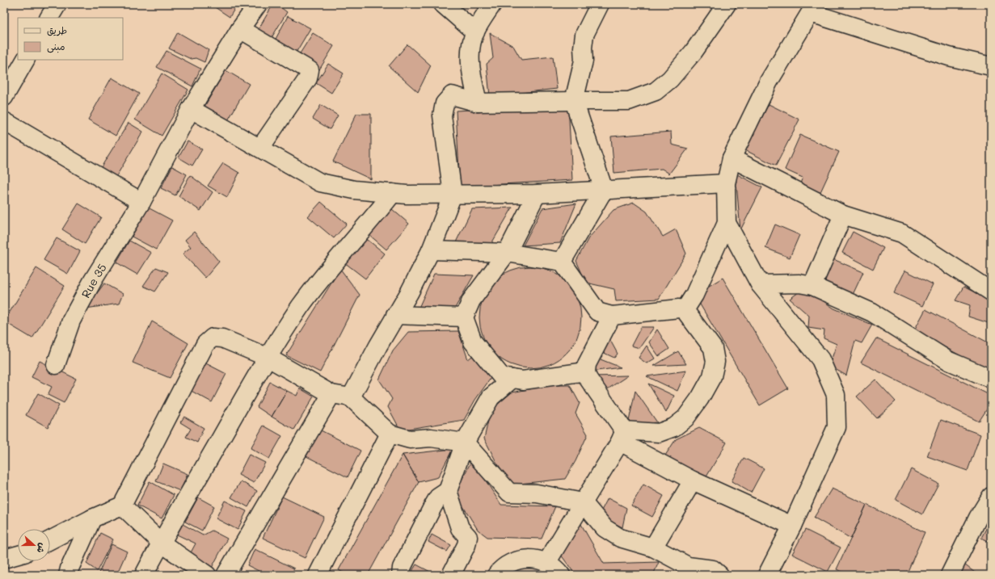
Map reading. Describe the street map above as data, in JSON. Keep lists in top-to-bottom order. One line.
{"streets":{"street":["Rue 35"]},"legend":["طريق","مبنى"],"north":"right"}
